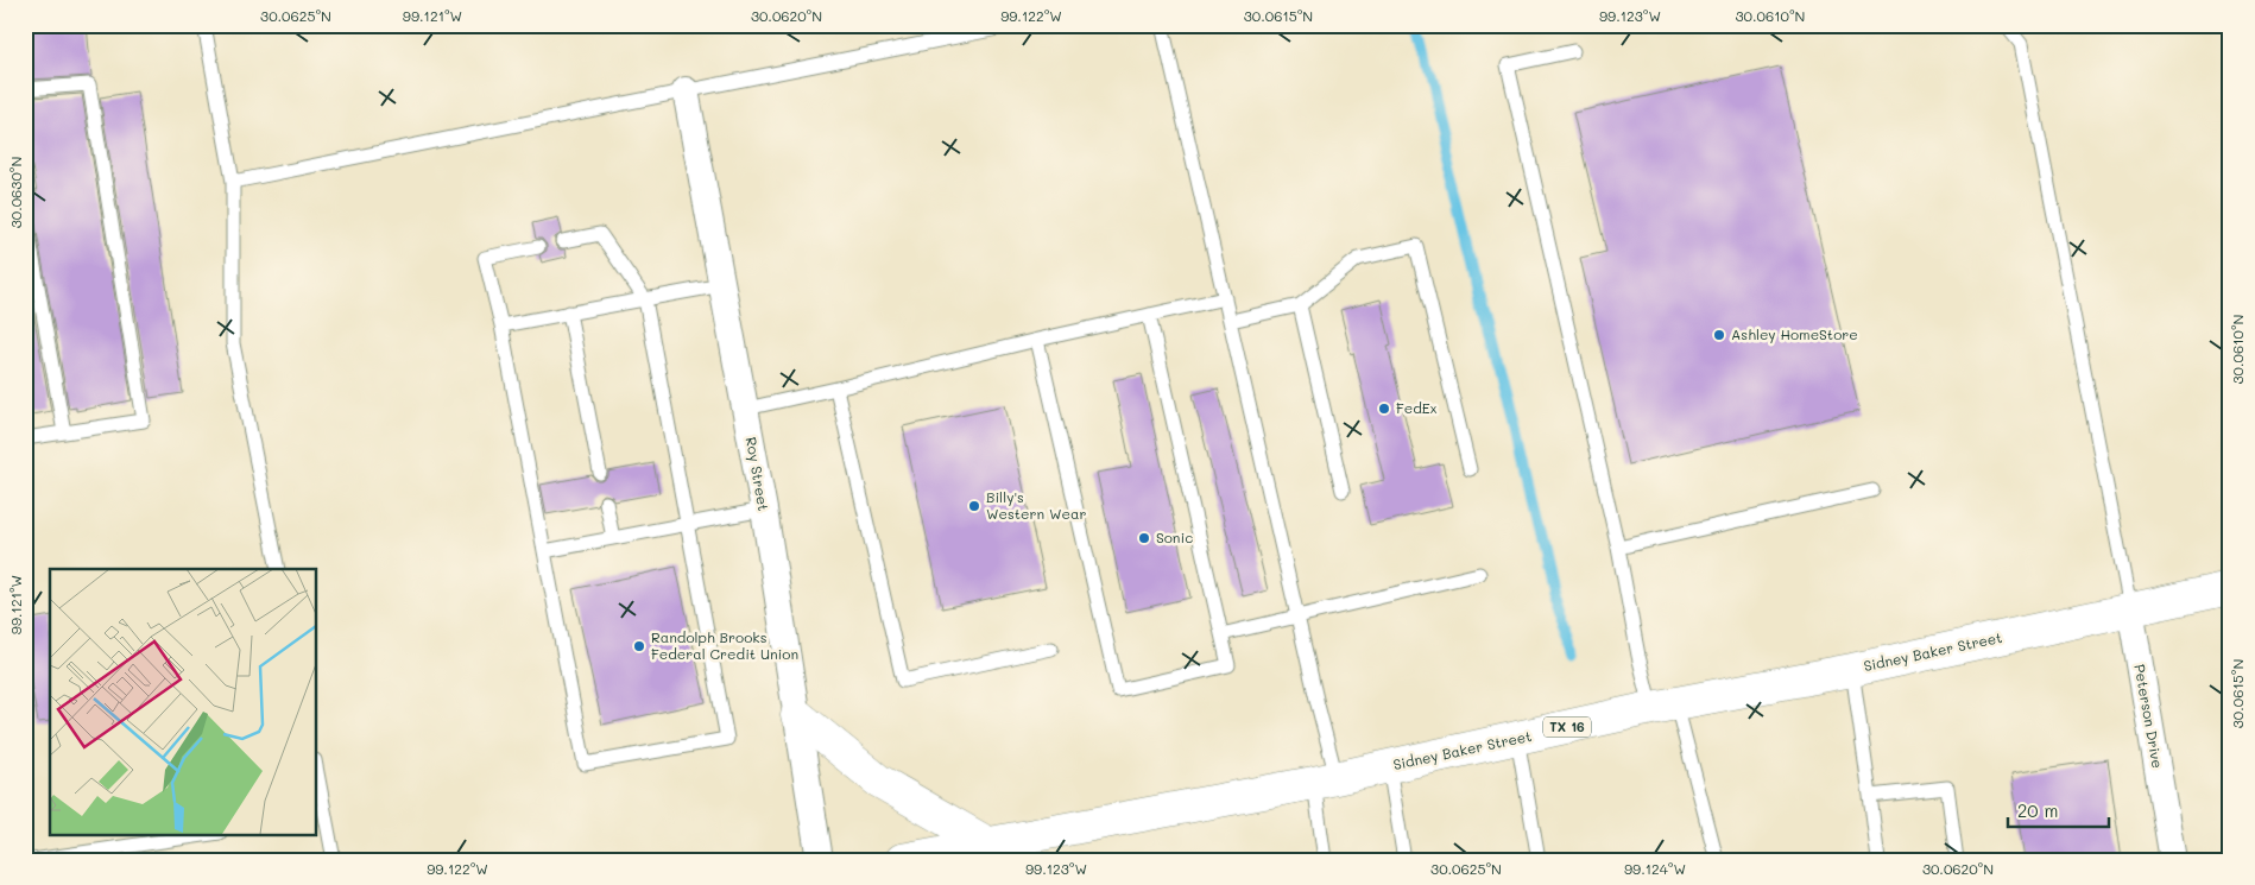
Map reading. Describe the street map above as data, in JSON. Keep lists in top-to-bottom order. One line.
{"streets":{"main road":["Sidney Baker Street","TX 16"],"street":["Roy Street","Peterson Drive"]},"crossings":[["Sidney Baker Street","Peterson Drive"]],"places":["Ashley HomeStore","FedEx","Billy's Western Wear","Sonic","Randolph Brooks Federal Credit Union"],"scale_bar":"20 m","coordinates":["30.0625°N","99.121°W","30.0620°N","99.122°W","30.0615°N","99.123°W","30.0610°N","30.0630°N","99.124°W"]}
